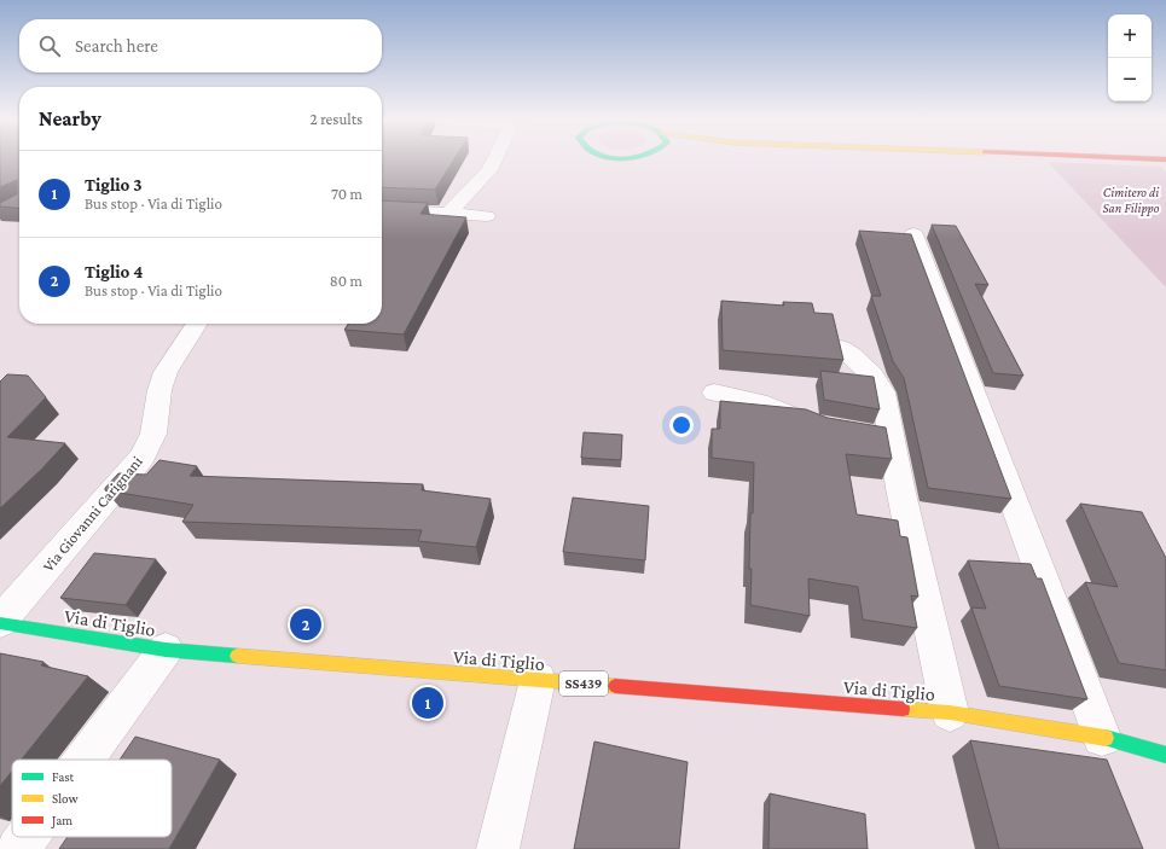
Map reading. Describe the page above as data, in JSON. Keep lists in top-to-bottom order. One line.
{"streets":{"street":["Via Giovanni Carignani","Via di Tiglio","SS439"]},"crossings":[["Via Giovanni Carignani","Via di Tiglio"]],"parks":["Cimitero di San Filippo"],"legend":["Fast","Slow","Jam"],"page":{"map_buttons":["+","−"],"search":"Search here","heading":["Nearby","2 results"],"list":[{"mark":"1","name":"Tiglio 3","note":"Bus stop · Via di Tiglio","value":"70 m"},{"mark":"2","name":"Tiglio 4","note":"Bus stop · Via di Tiglio","value":"80 m"}],"pins":["2","1"]}}
